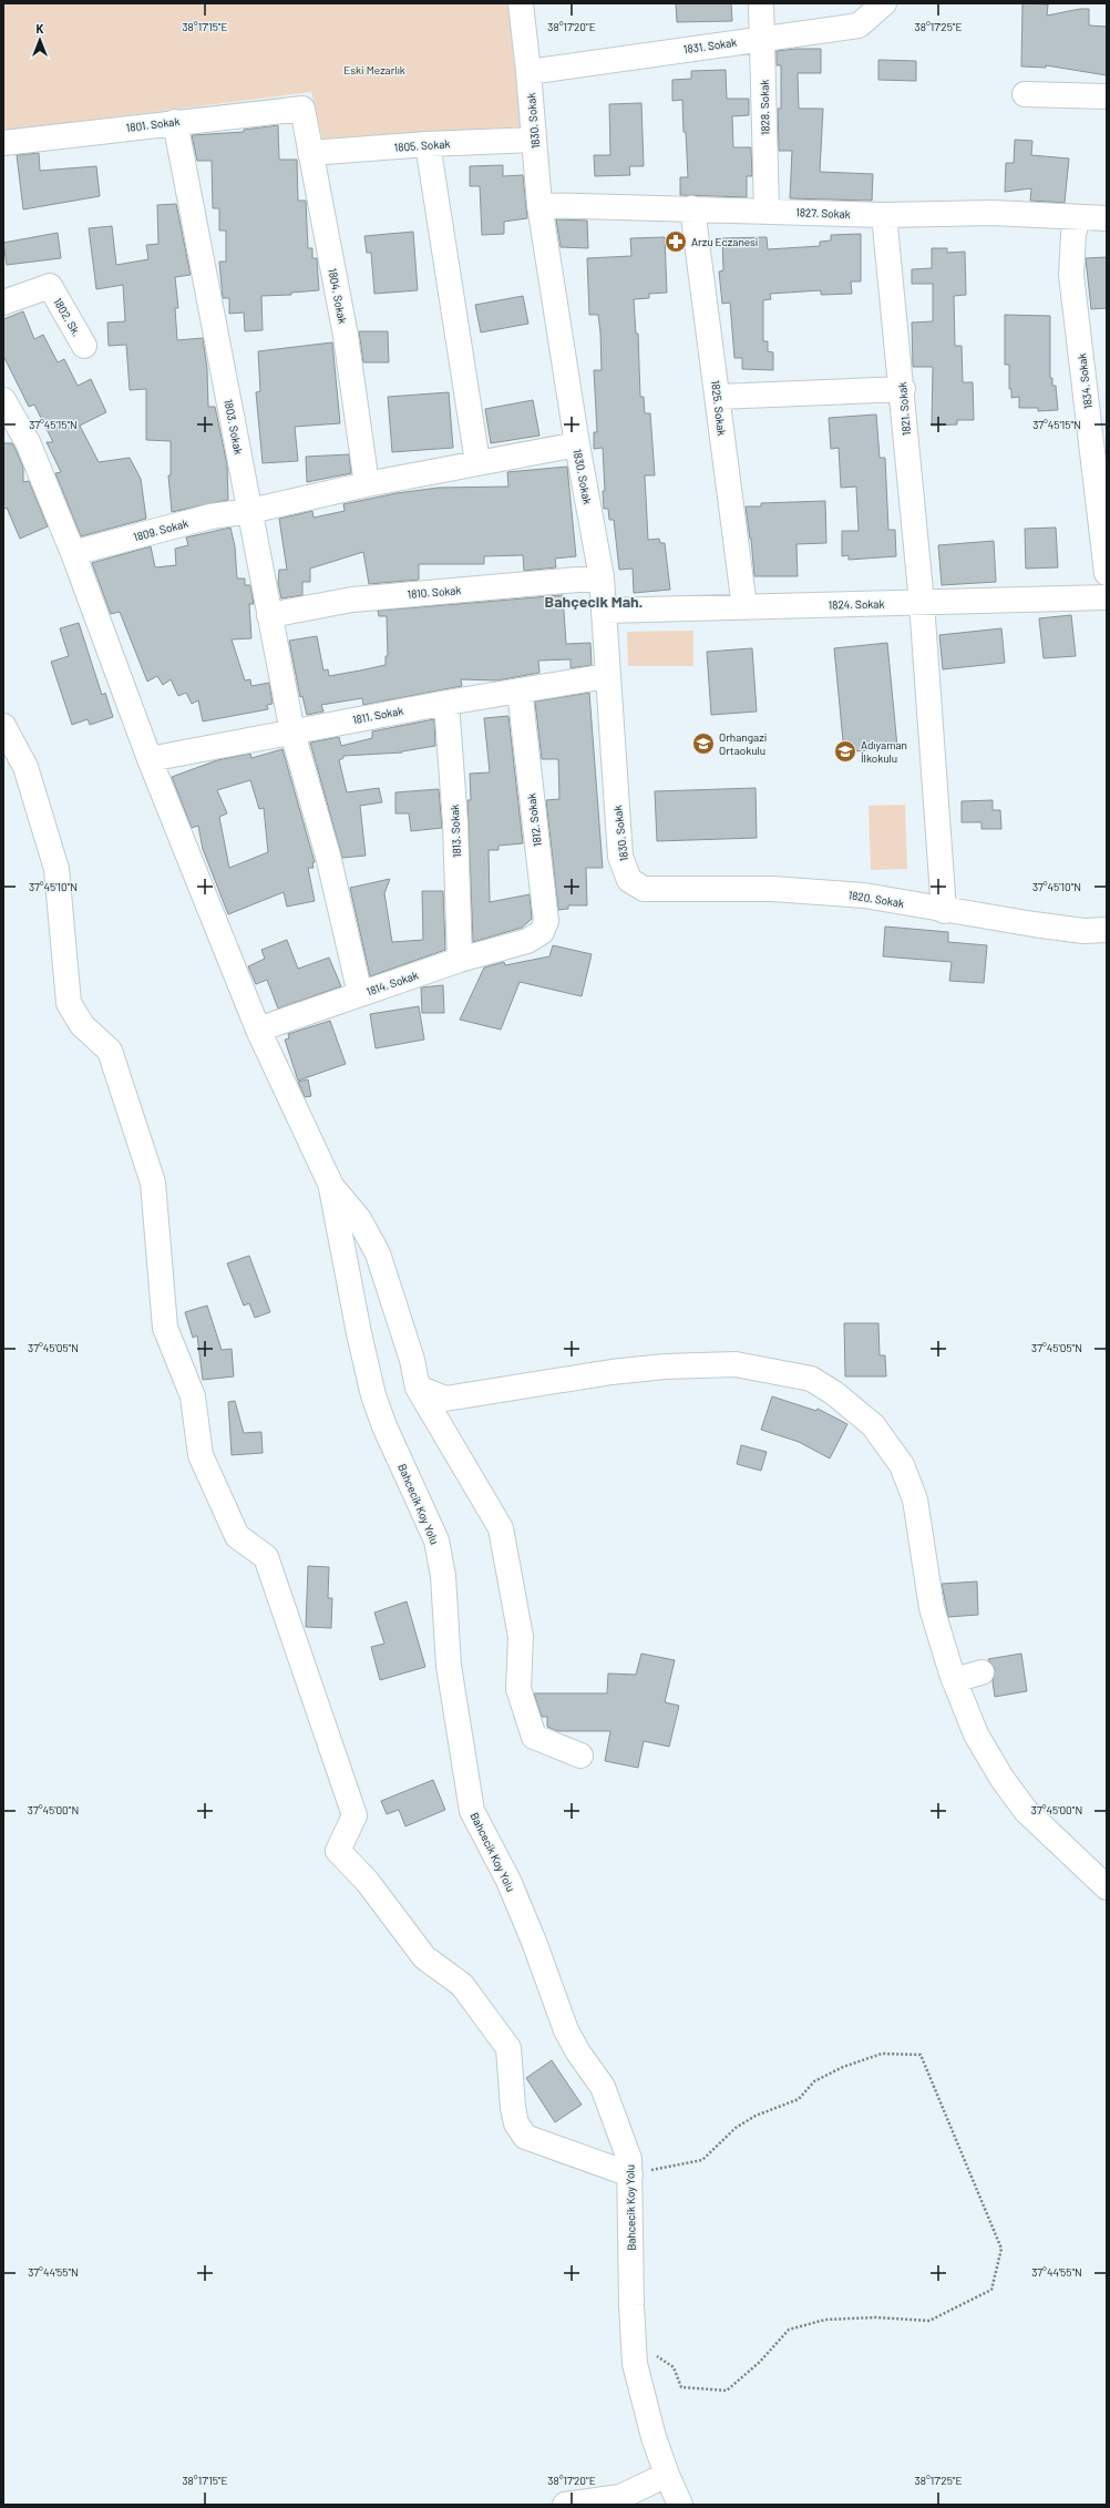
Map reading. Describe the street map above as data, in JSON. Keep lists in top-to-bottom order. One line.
{"streets":{"street":["1831. Sokak","1828. Sokak","1830. Sokak","1801. Sokak","1805. Sokak","1827. Sokak","1804. Sokak","1802. Sk.","1834. Sokak","1825. Sokak","1821. Sokak","1803. Sokak","1809. Sokak","1810. Sokak","1824. Sokak","1811. Sokak","1812. Sokak","1813. Sokak","1820. Sokak","1814. Sokak","Bahcecik Koy Yolu"]},"crossings":[["1831. Sokak","1828. Sokak"],["1831. Sokak","1830. Sokak"],["1828. Sokak","1827. Sokak"],["1830. Sokak","1805. Sokak"],["1830. Sokak","1827. Sokak"],["1830. Sokak","1809. Sokak"],["1830. Sokak","1810. Sokak"],["1830. Sokak","1824. Sokak"],["1830. Sokak","1811. Sokak"],["1830. Sokak","1820. Sokak"],["1801. Sokak","1804. Sokak"],["1801. Sokak","1803. Sokak"],["1805. Sokak","1804. Sokak"],["1827. Sokak","1834. Sokak"],["1827. Sokak","1825. Sokak"],["1827. Sokak","1821. Sokak"],["1804. Sokak","1809. Sokak"],["1825. Sokak","1824. Sokak"],["1821. Sokak","1824. Sokak"],["1821. Sokak","1820. Sokak"],["1803. Sokak","1809. Sokak"],["1803. Sokak","1810. Sokak"],["1803. Sokak","1811. Sokak"],["1803. Sokak","1814. Sokak"],["1811. Sokak","1812. Sokak"],["1811. Sokak","1813. Sokak"],["1812. Sokak","1814. Sokak"],["1813. Sokak","1814. Sokak"]],"districts":["Bahçecik Mah."],"parks":["Eski Mezarlık"],"places":{"pharmacy":["Arzu Eczanesi"],"school or university":["Orhangazi Ortaokulu","Adıyaman İlkokulu"]},"north":"top","coordinates":["38°17'15\"E","38°17'20\"E","38°17'25\"E","37°45'15\"N","37°45'10\"N","37°45'05\"N","37°45'00\"N","37°44'55\"N"]}
